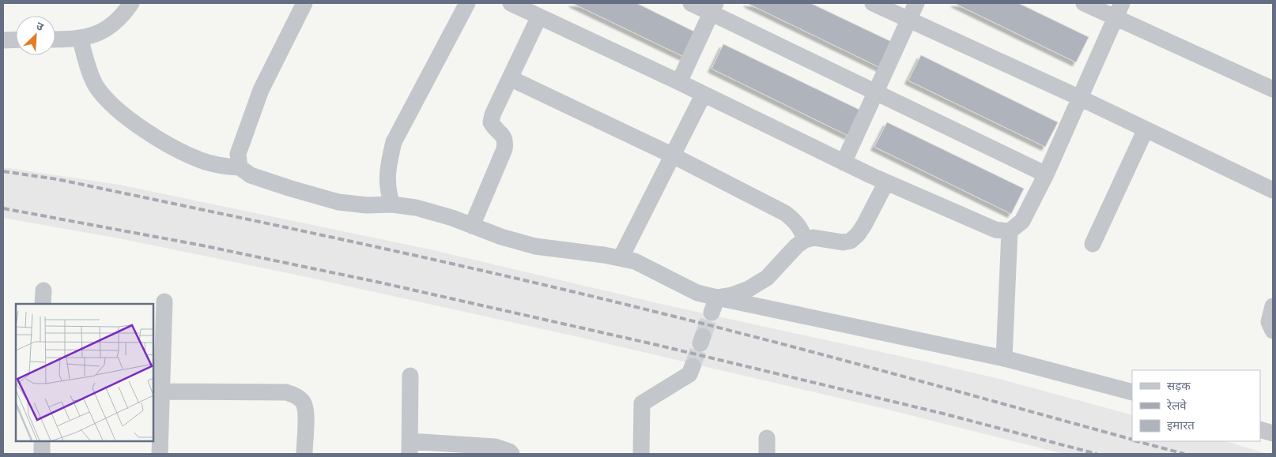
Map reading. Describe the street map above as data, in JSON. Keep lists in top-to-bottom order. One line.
{"legend":["सड़क","रेलवे","इमारत"],"north":"top right"}
